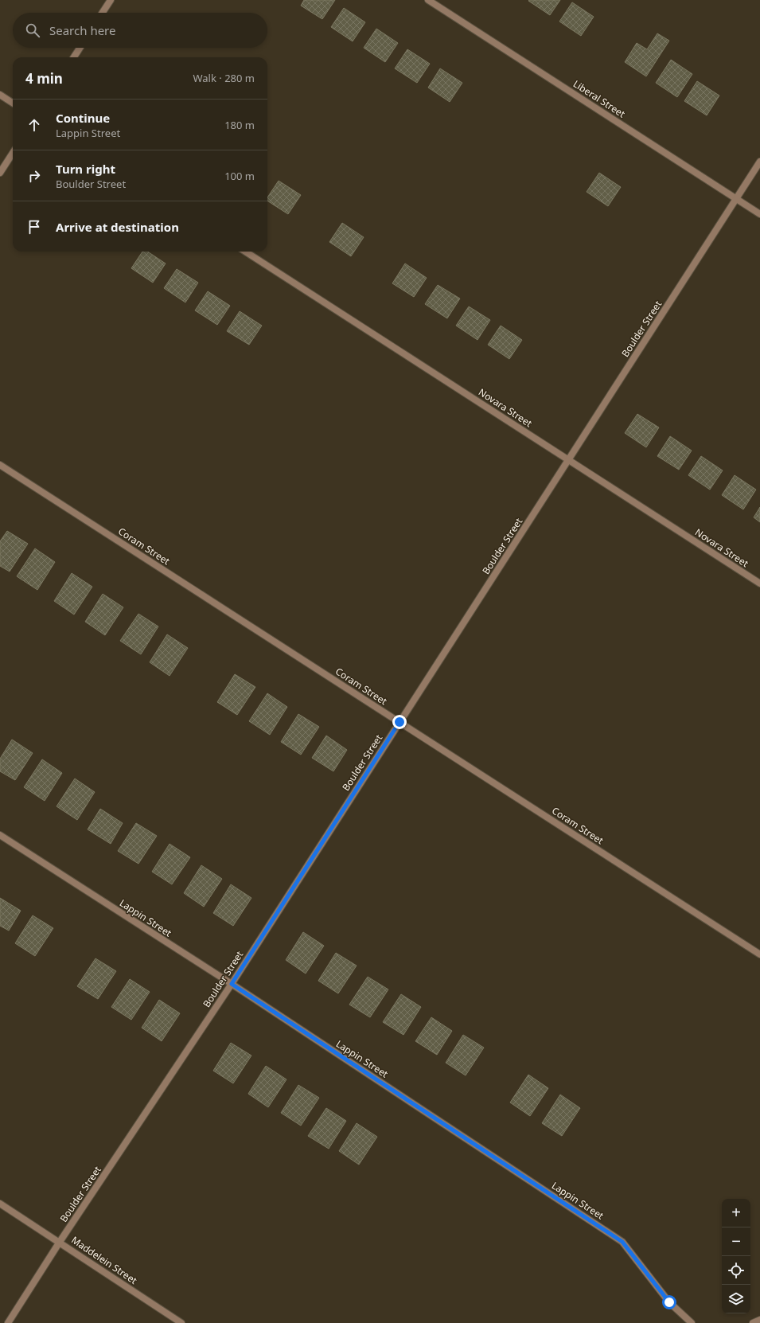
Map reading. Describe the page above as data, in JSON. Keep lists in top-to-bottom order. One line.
{"streets":{"street":["Liberal Street","Boulder Street","Novara Street","Coram Street","Lappin Street","Maddelein Street"]},"crossings":[["Liberal Street","Boulder Street"],["Boulder Street","Novara Street"],["Boulder Street","Coram Street"],["Boulder Street","Lappin Street"],["Boulder Street","Maddelein Street"]],"page":{"search":"Search here","heading":["4 min","Walk · 280 m"],"list":[["Continue","Lappin Street","180 m"],["Turn right","Boulder Street","100 m"],"Arrive at destination"],"map_buttons":["+","−"]}}
